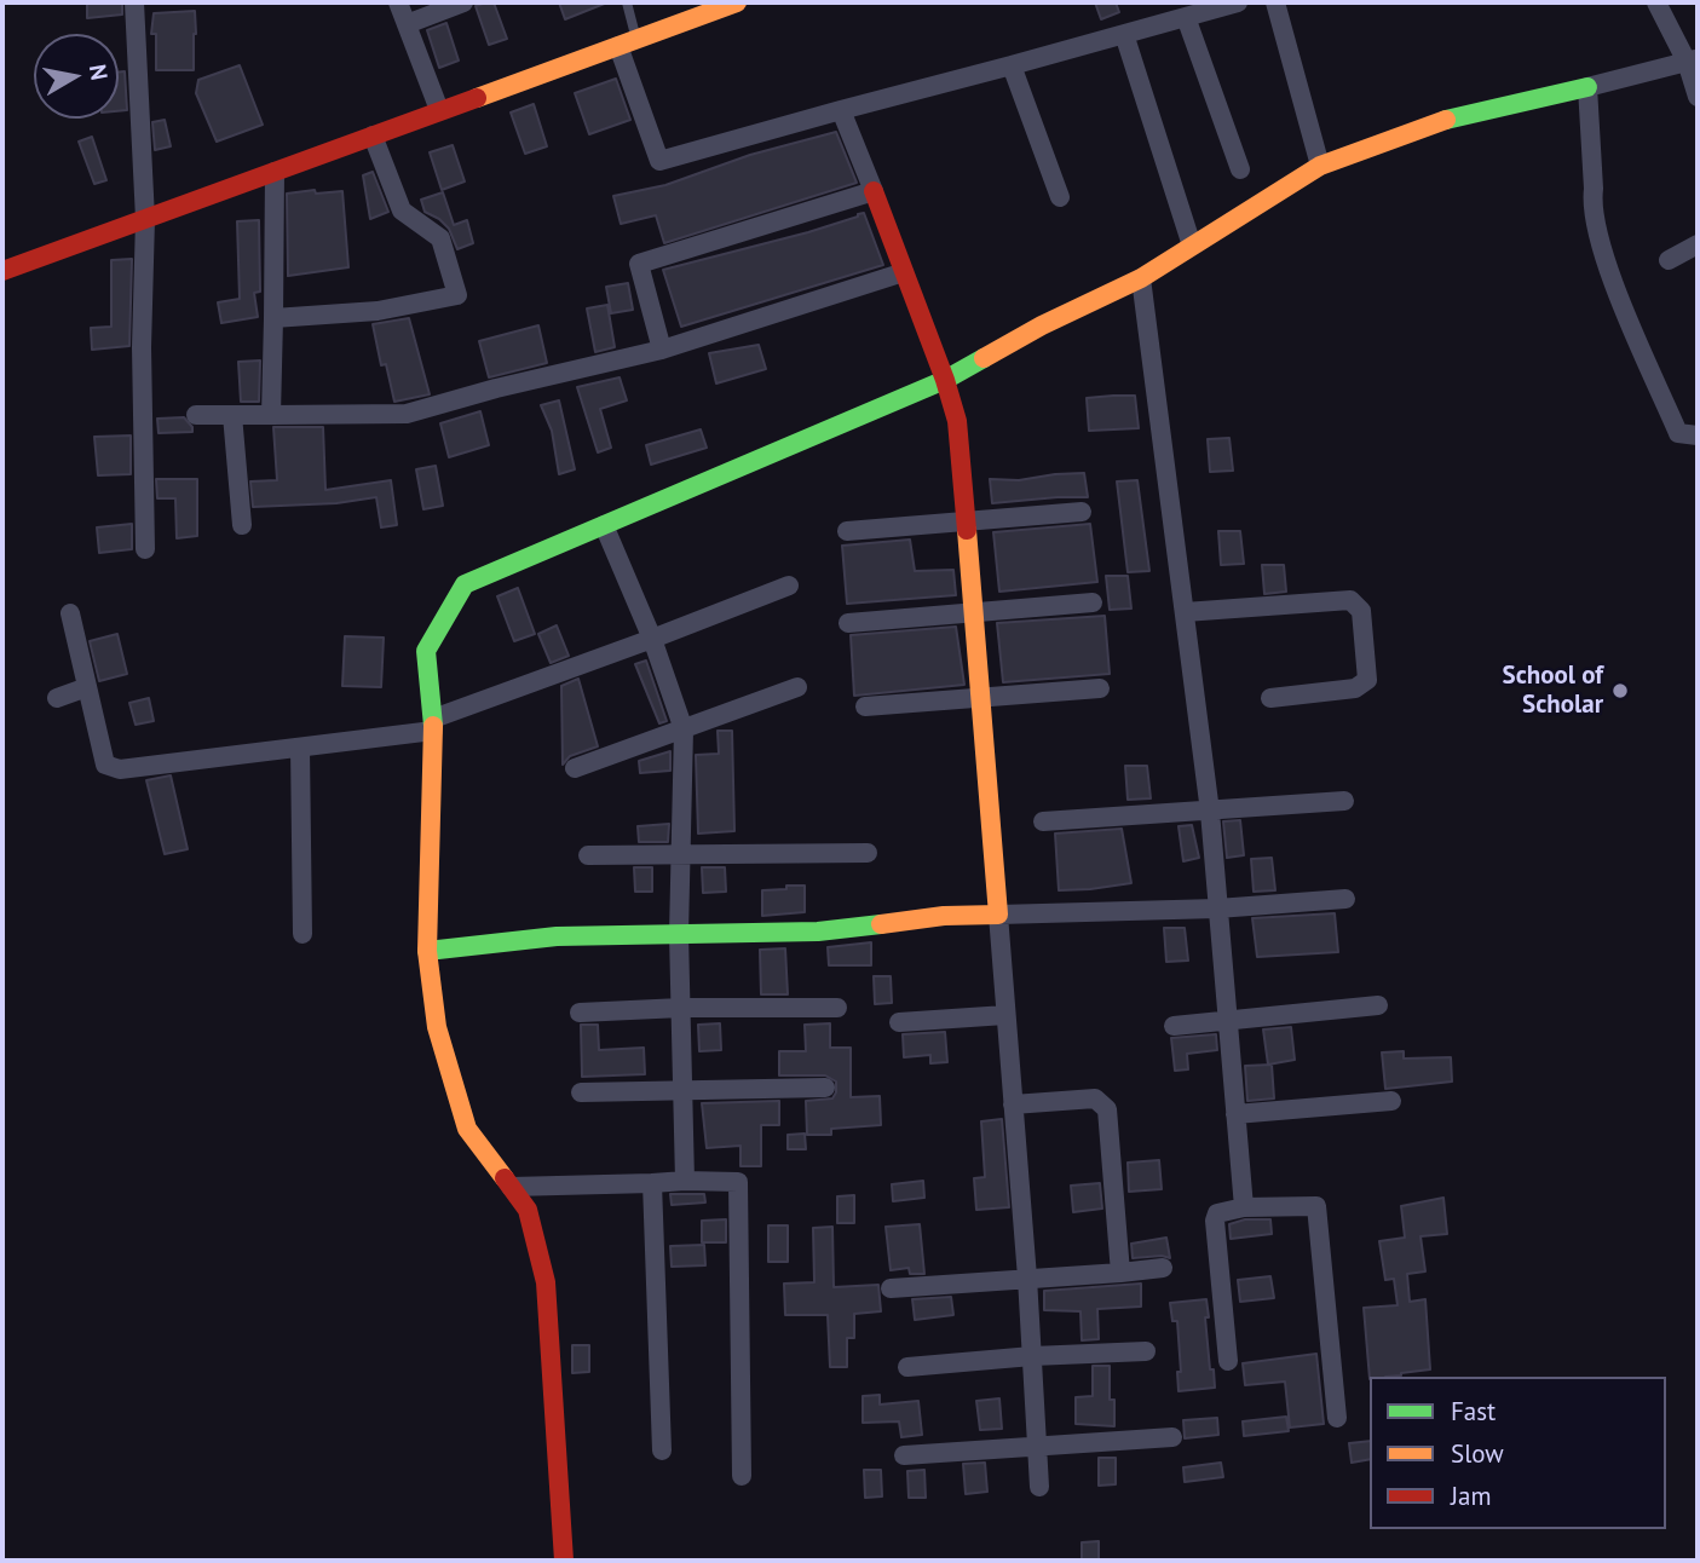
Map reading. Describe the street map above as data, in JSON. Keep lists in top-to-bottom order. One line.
{"places":["School of Scholar"],"legend":["Fast","Slow","Jam"],"north":"right"}
